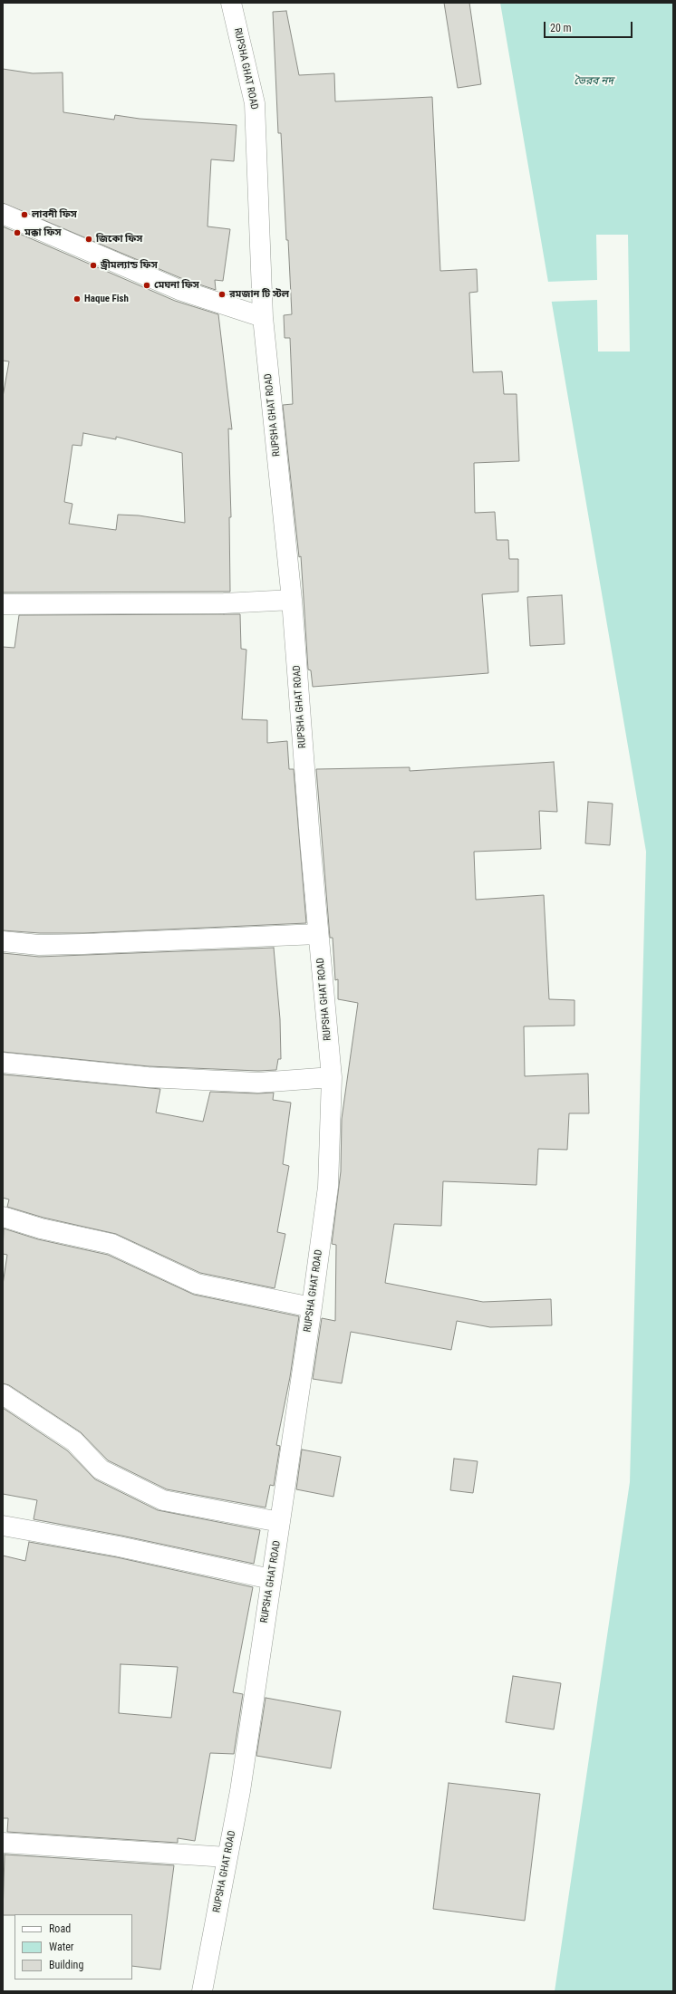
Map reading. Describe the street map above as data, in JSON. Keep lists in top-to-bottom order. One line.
{"streets":{"street":["RUPSHA GHAT ROAD"]},"water":["ভৈরব নদ"],"places":["লাবনী ফিস","মক্কা ফিস","জিকো ফিস","ড্রীমল্যান্ড ফিস","মেঘনা ফিস","রমজান টি স্টল","Haque Fish"],"legend":["Road","Water","Building"],"scale_bar":"20 m"}
